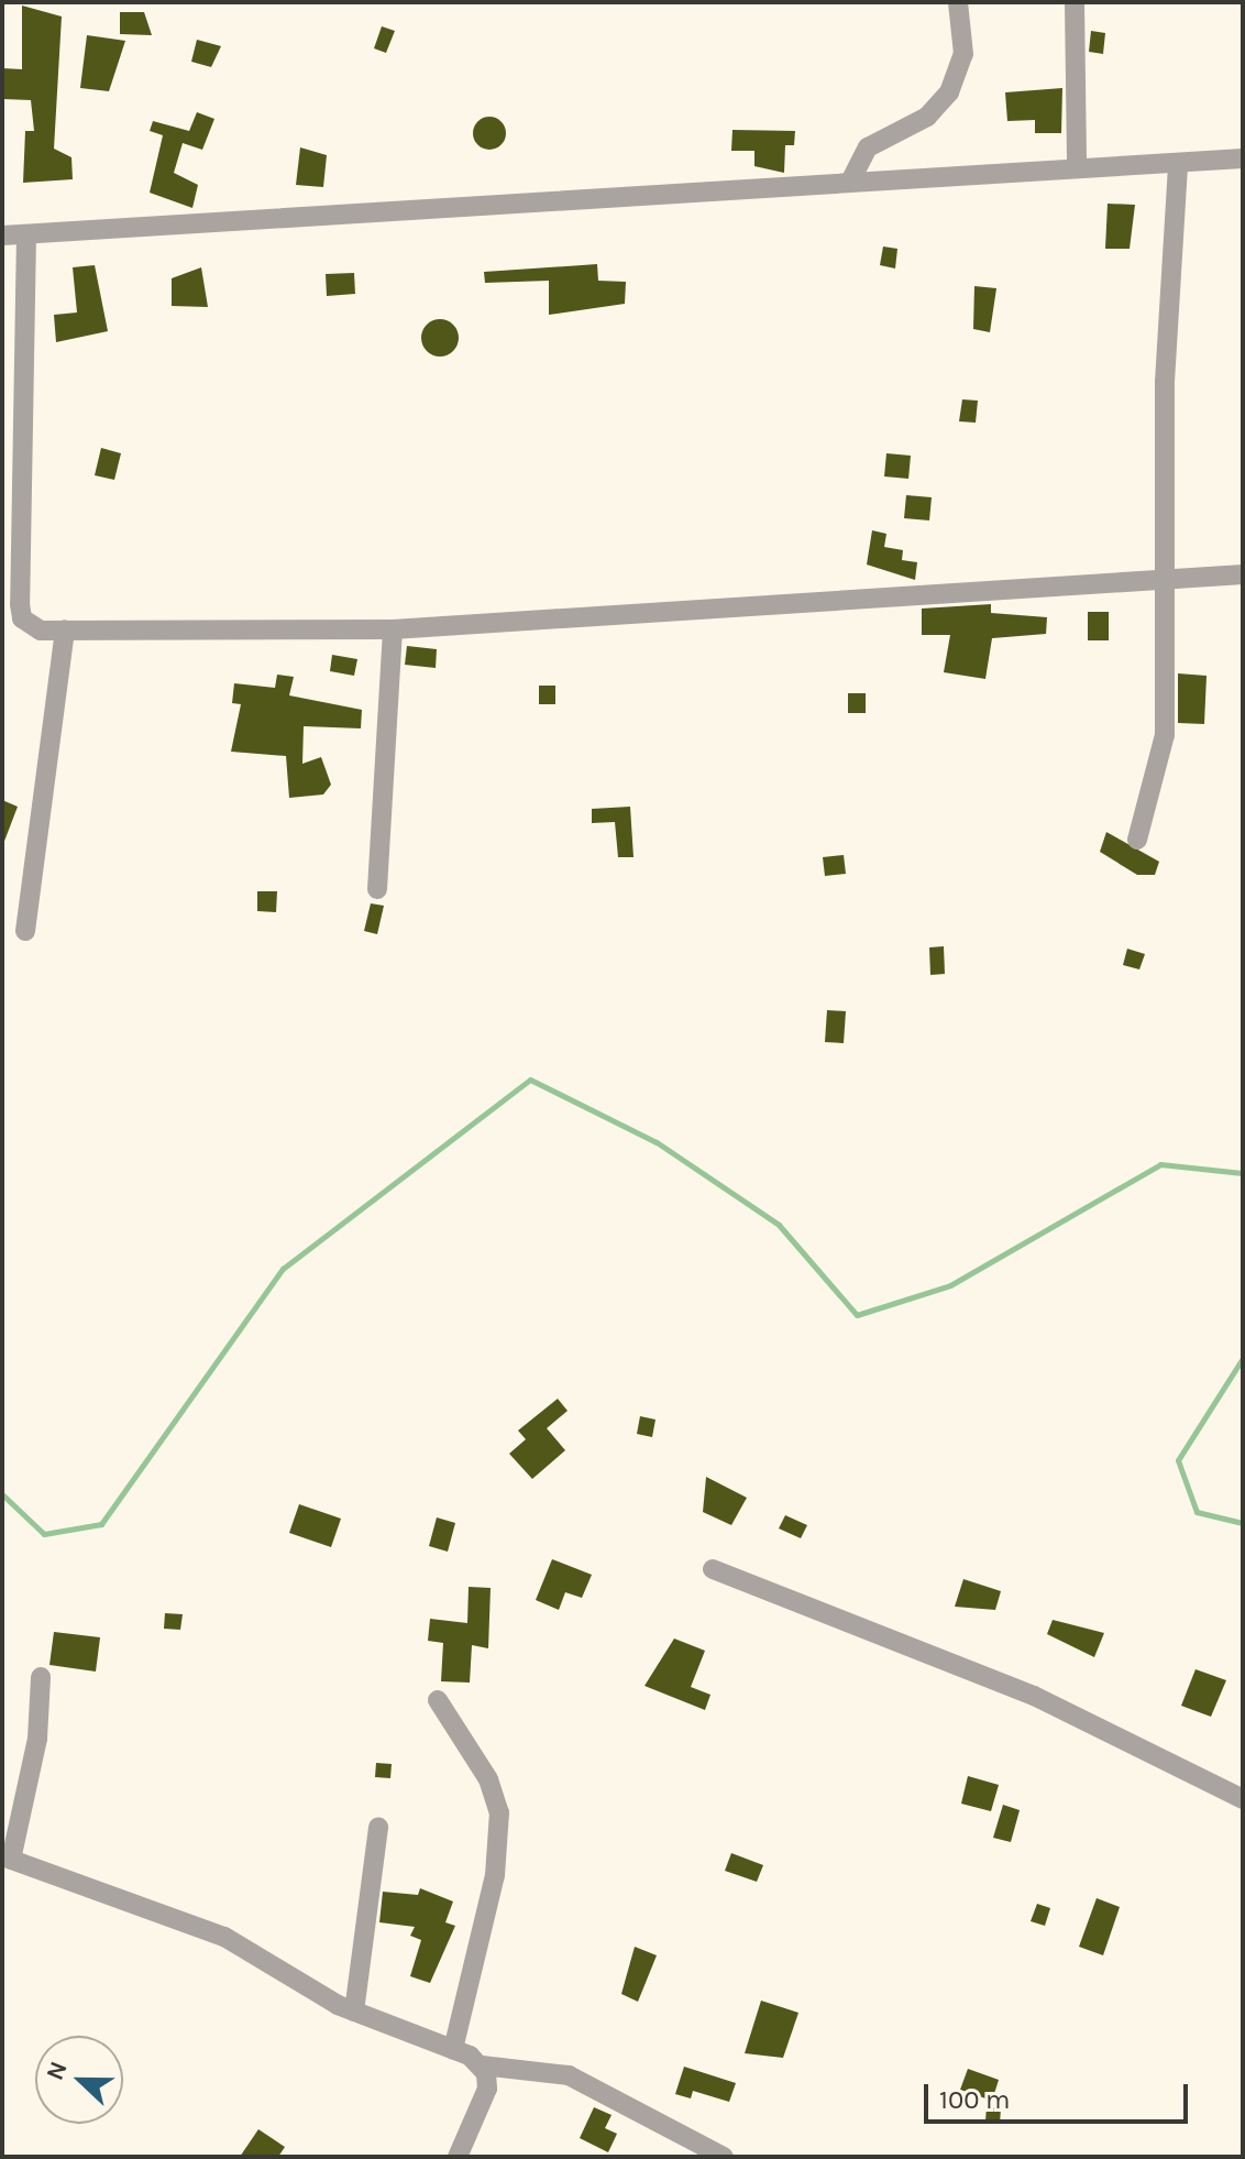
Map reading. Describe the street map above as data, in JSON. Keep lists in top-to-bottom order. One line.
{"scale_bar":"100 m","north":"left"}
